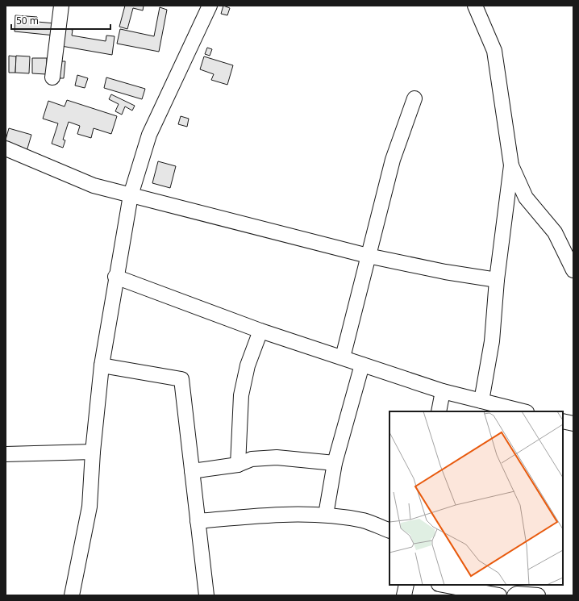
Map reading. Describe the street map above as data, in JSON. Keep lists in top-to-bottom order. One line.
{"scale_bar":"50 m"}
